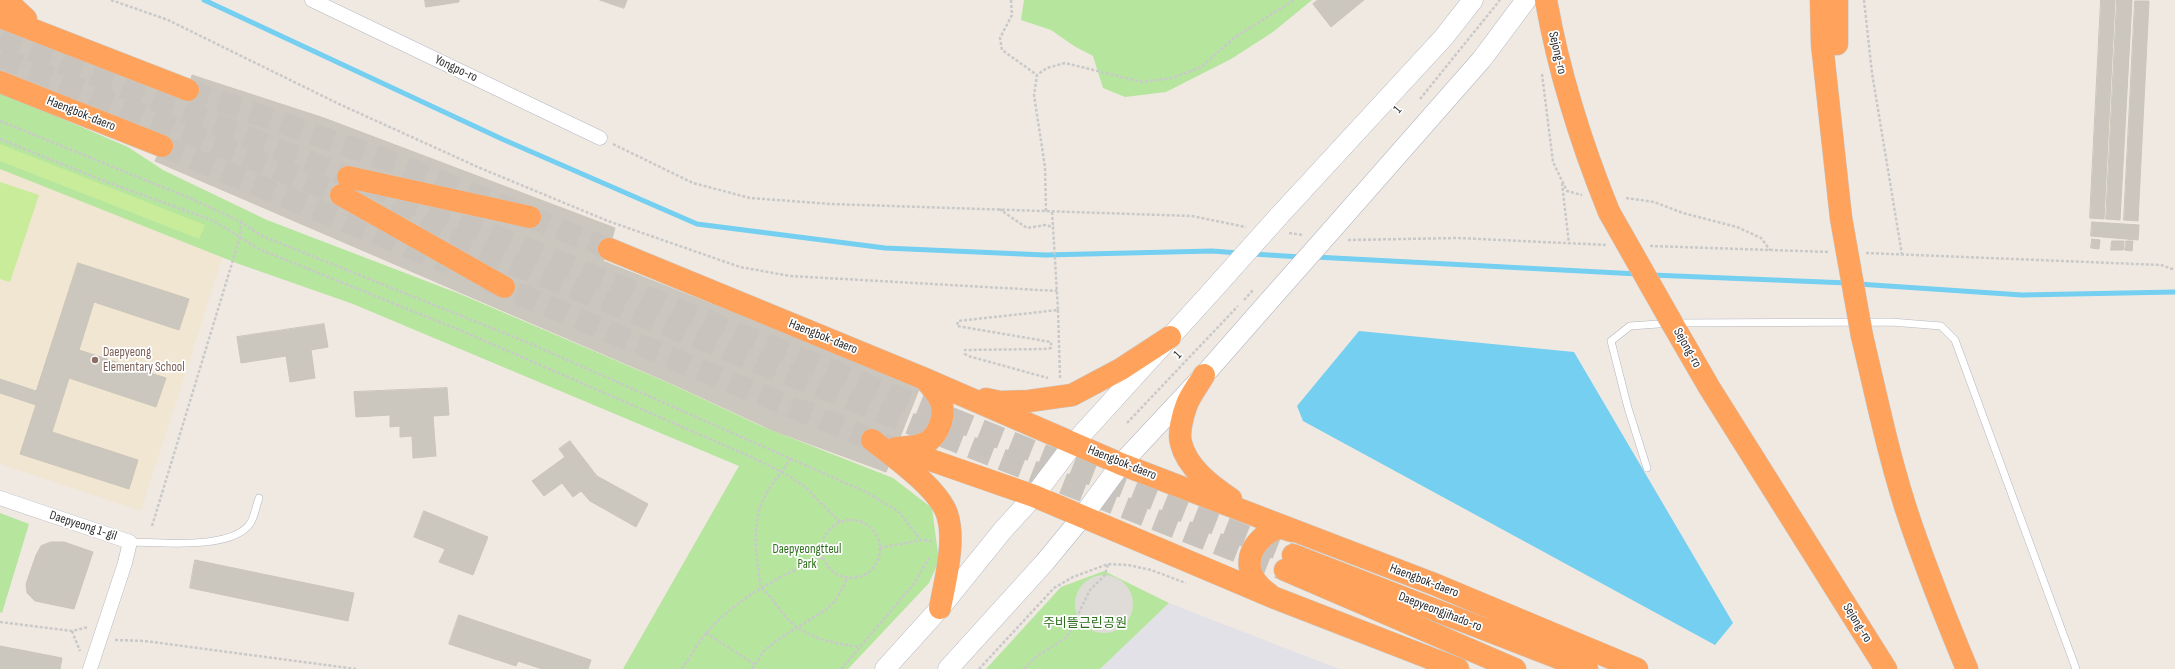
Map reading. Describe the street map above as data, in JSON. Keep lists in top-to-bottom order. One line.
{"streets":{"highway":["Sejong-ro","Haengbok-daero","Daepyeongjihado-ro"],"street":["Yongpo-ro","Daepyeong 1-gil"],"path":["1"]},"parks":["Daepyeongtteul Park","주비뜰근린공원"],"places":["Daepyeong Elementary School"]}
